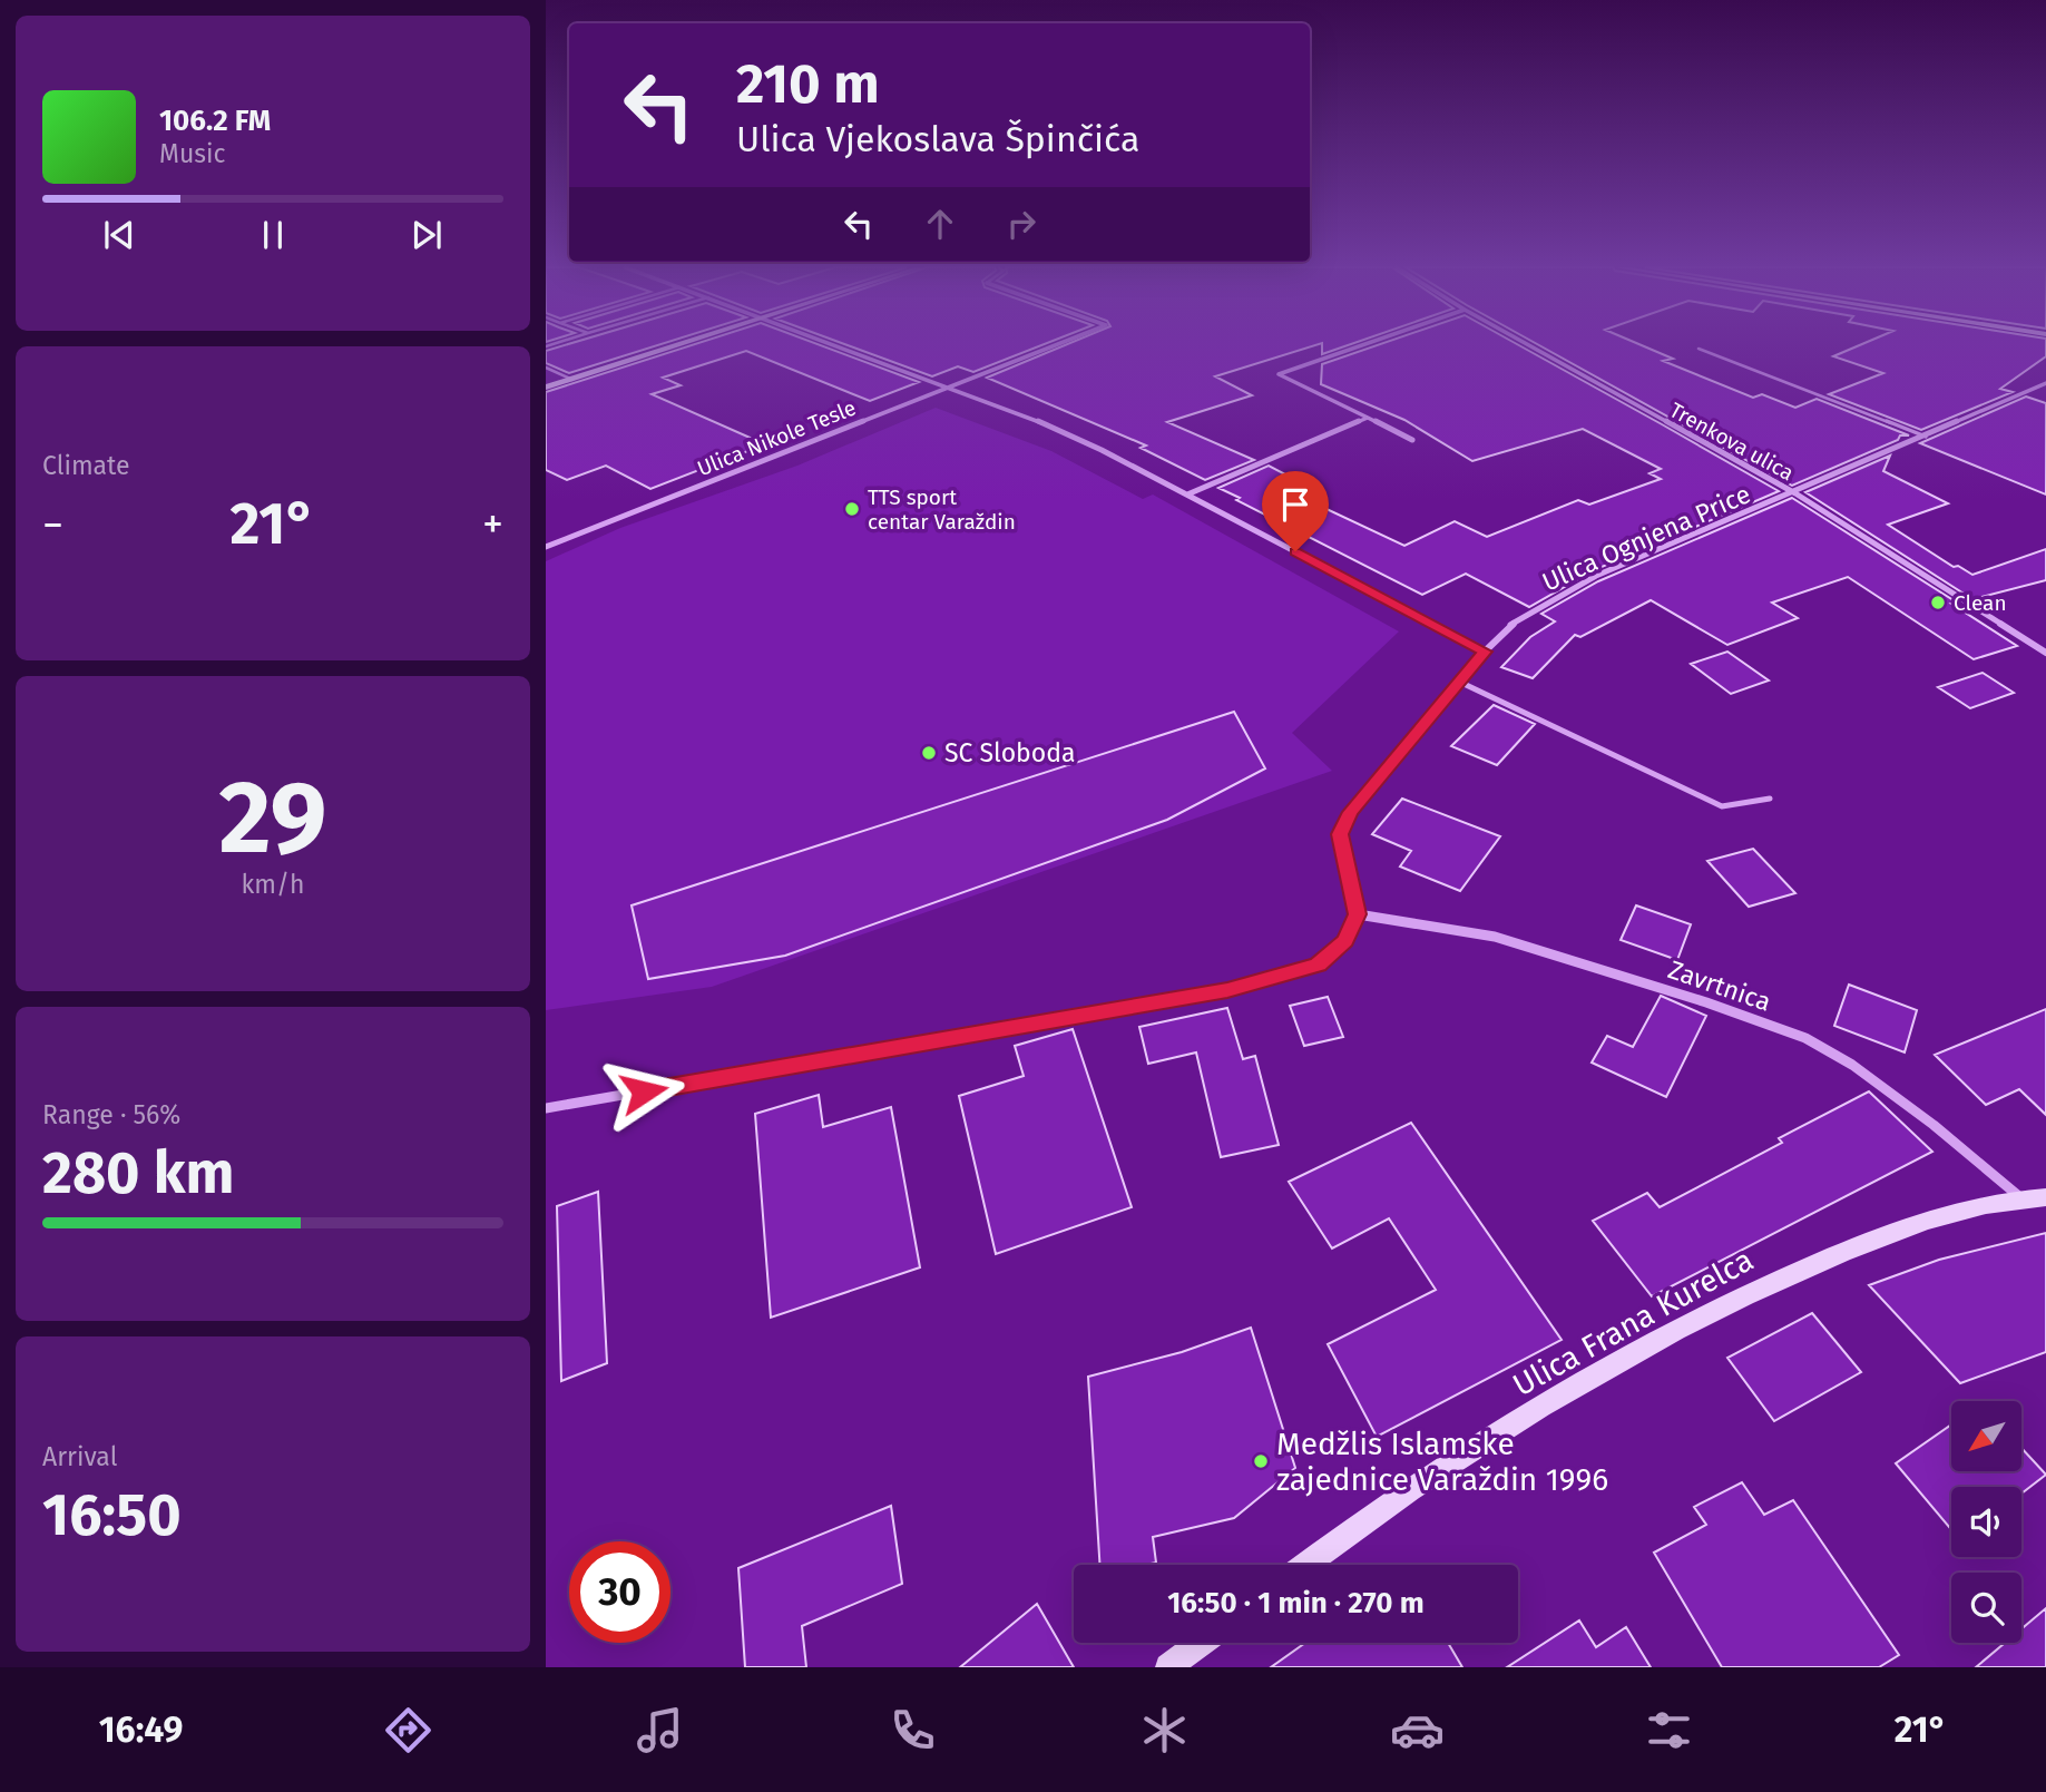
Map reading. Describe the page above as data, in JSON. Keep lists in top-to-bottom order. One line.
{"streets":{"street":["Ulica Nikole Tesle","Trenkova ulica","Ulica Ognjena Price","Zavrtnica","Ulica Frana Kurelca"]},"crossings":[["Trenkova ulica","Ulica Ognjena Price"],["Ulica Ognjena Price","Zavrtnica"],["Zavrtnica","Ulica Frana Kurelca"]],"places":["TTS sport centar Varaždin","Clean","SC Sloboda","Medžlis Islamske zajednice Varaždin 1996"],"north":"bottom left","page":{"turn":["210 m","Ulica Vjekoslava Špinčića"],"song":["106.2 FM","Music"],"tile":["Climate",["29","km/h"],["Range · 56%","280 km"],["Arrival","16:50"]],"heat":["−","21°","+"],"limit":"30","trip":"16:50 · 1 min · 270 m","tabs":["16:49","21°"]}}
